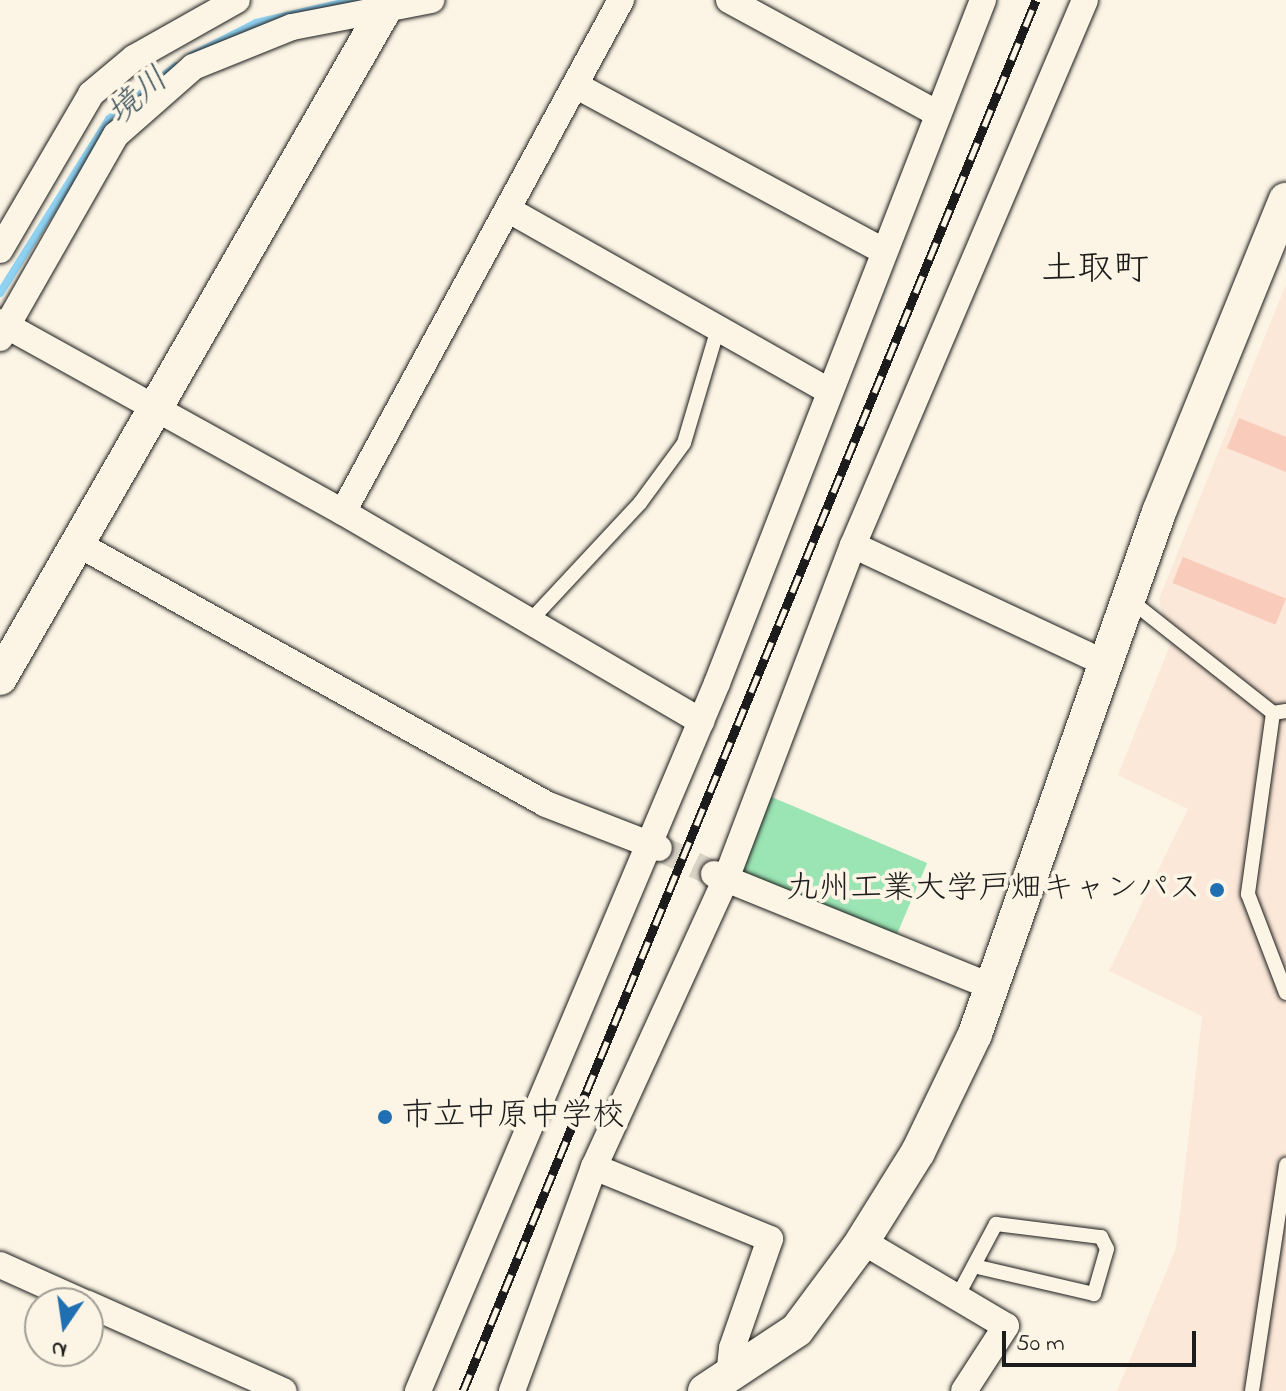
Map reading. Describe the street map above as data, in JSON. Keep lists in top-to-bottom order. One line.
{"districts":["土取町"],"water":["境川"],"places":["九州工業大学戸畑キャンパス","市立中原中学校"],"scale_bar":"50 m","north":"bottom"}
